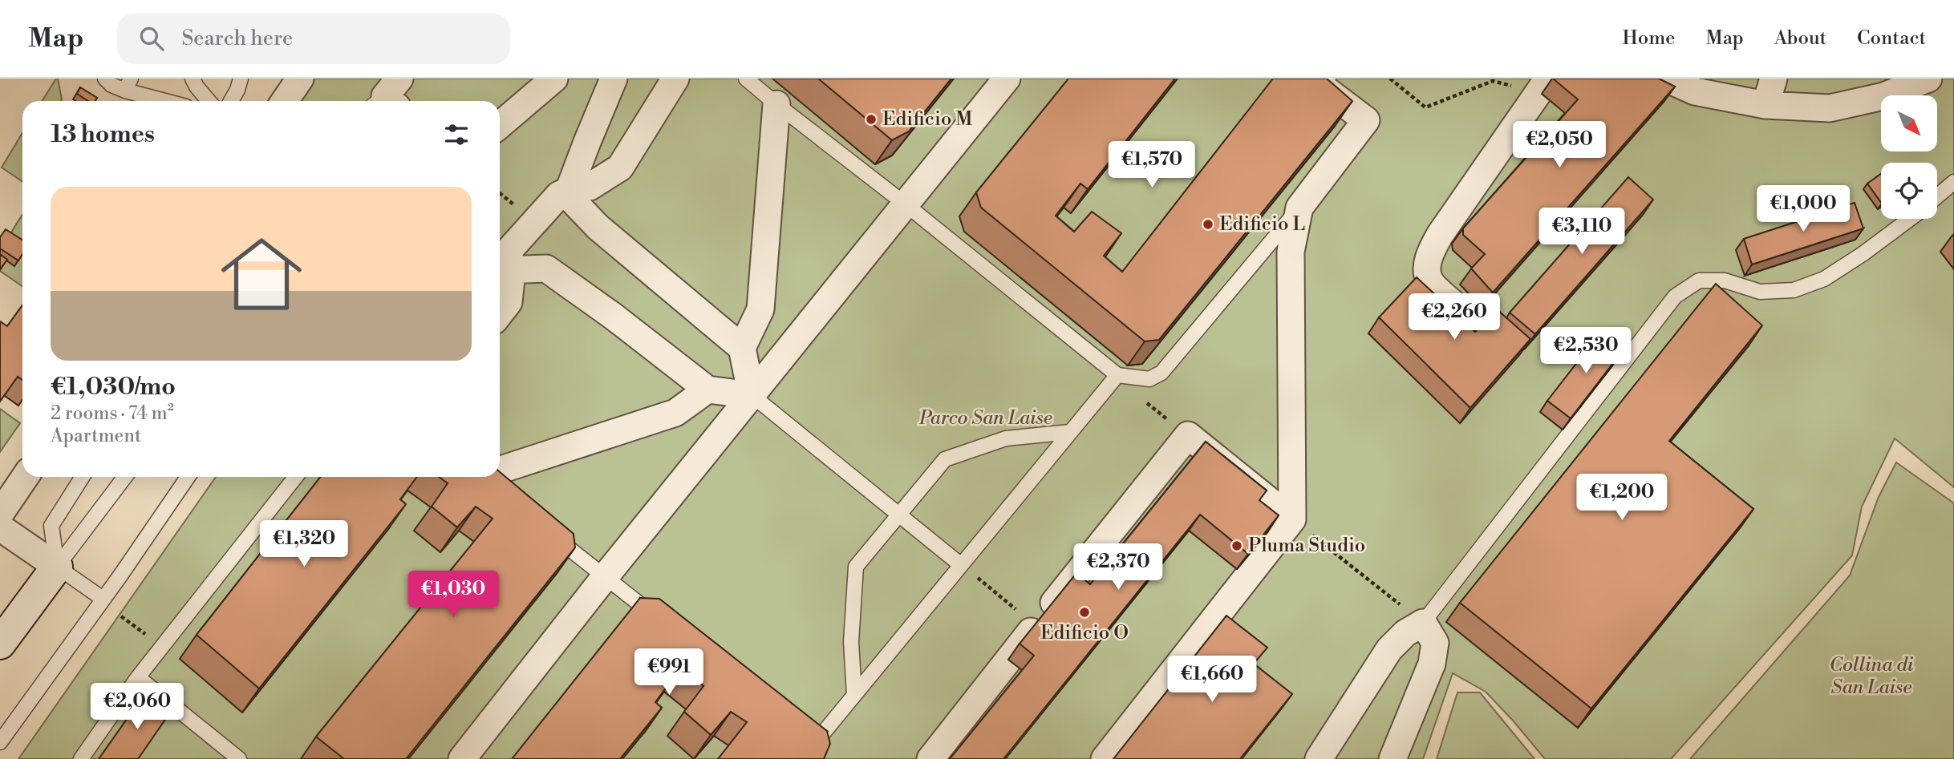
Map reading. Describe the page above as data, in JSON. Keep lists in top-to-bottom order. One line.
{"parks":["Parco San Laise","Collina di San Laise"],"places":["Edificio M","Edificio L","Pluma Studio","Edificio O"],"north":"bottom right","page":{"header":"Map","search":"Search here","nav":["Home","Map","About","Contact"],"heading":"13 homes","price":["€2,050","€1,570","€1,000","€3,110","€2,260","€2,530","€1,200","€1,320","€2,370","€1,030","€991","€1,660","€2,060"],"list":[{"name":"€1,030/mo","note":"2 rooms · 74 m² · Apartment"}]}}
